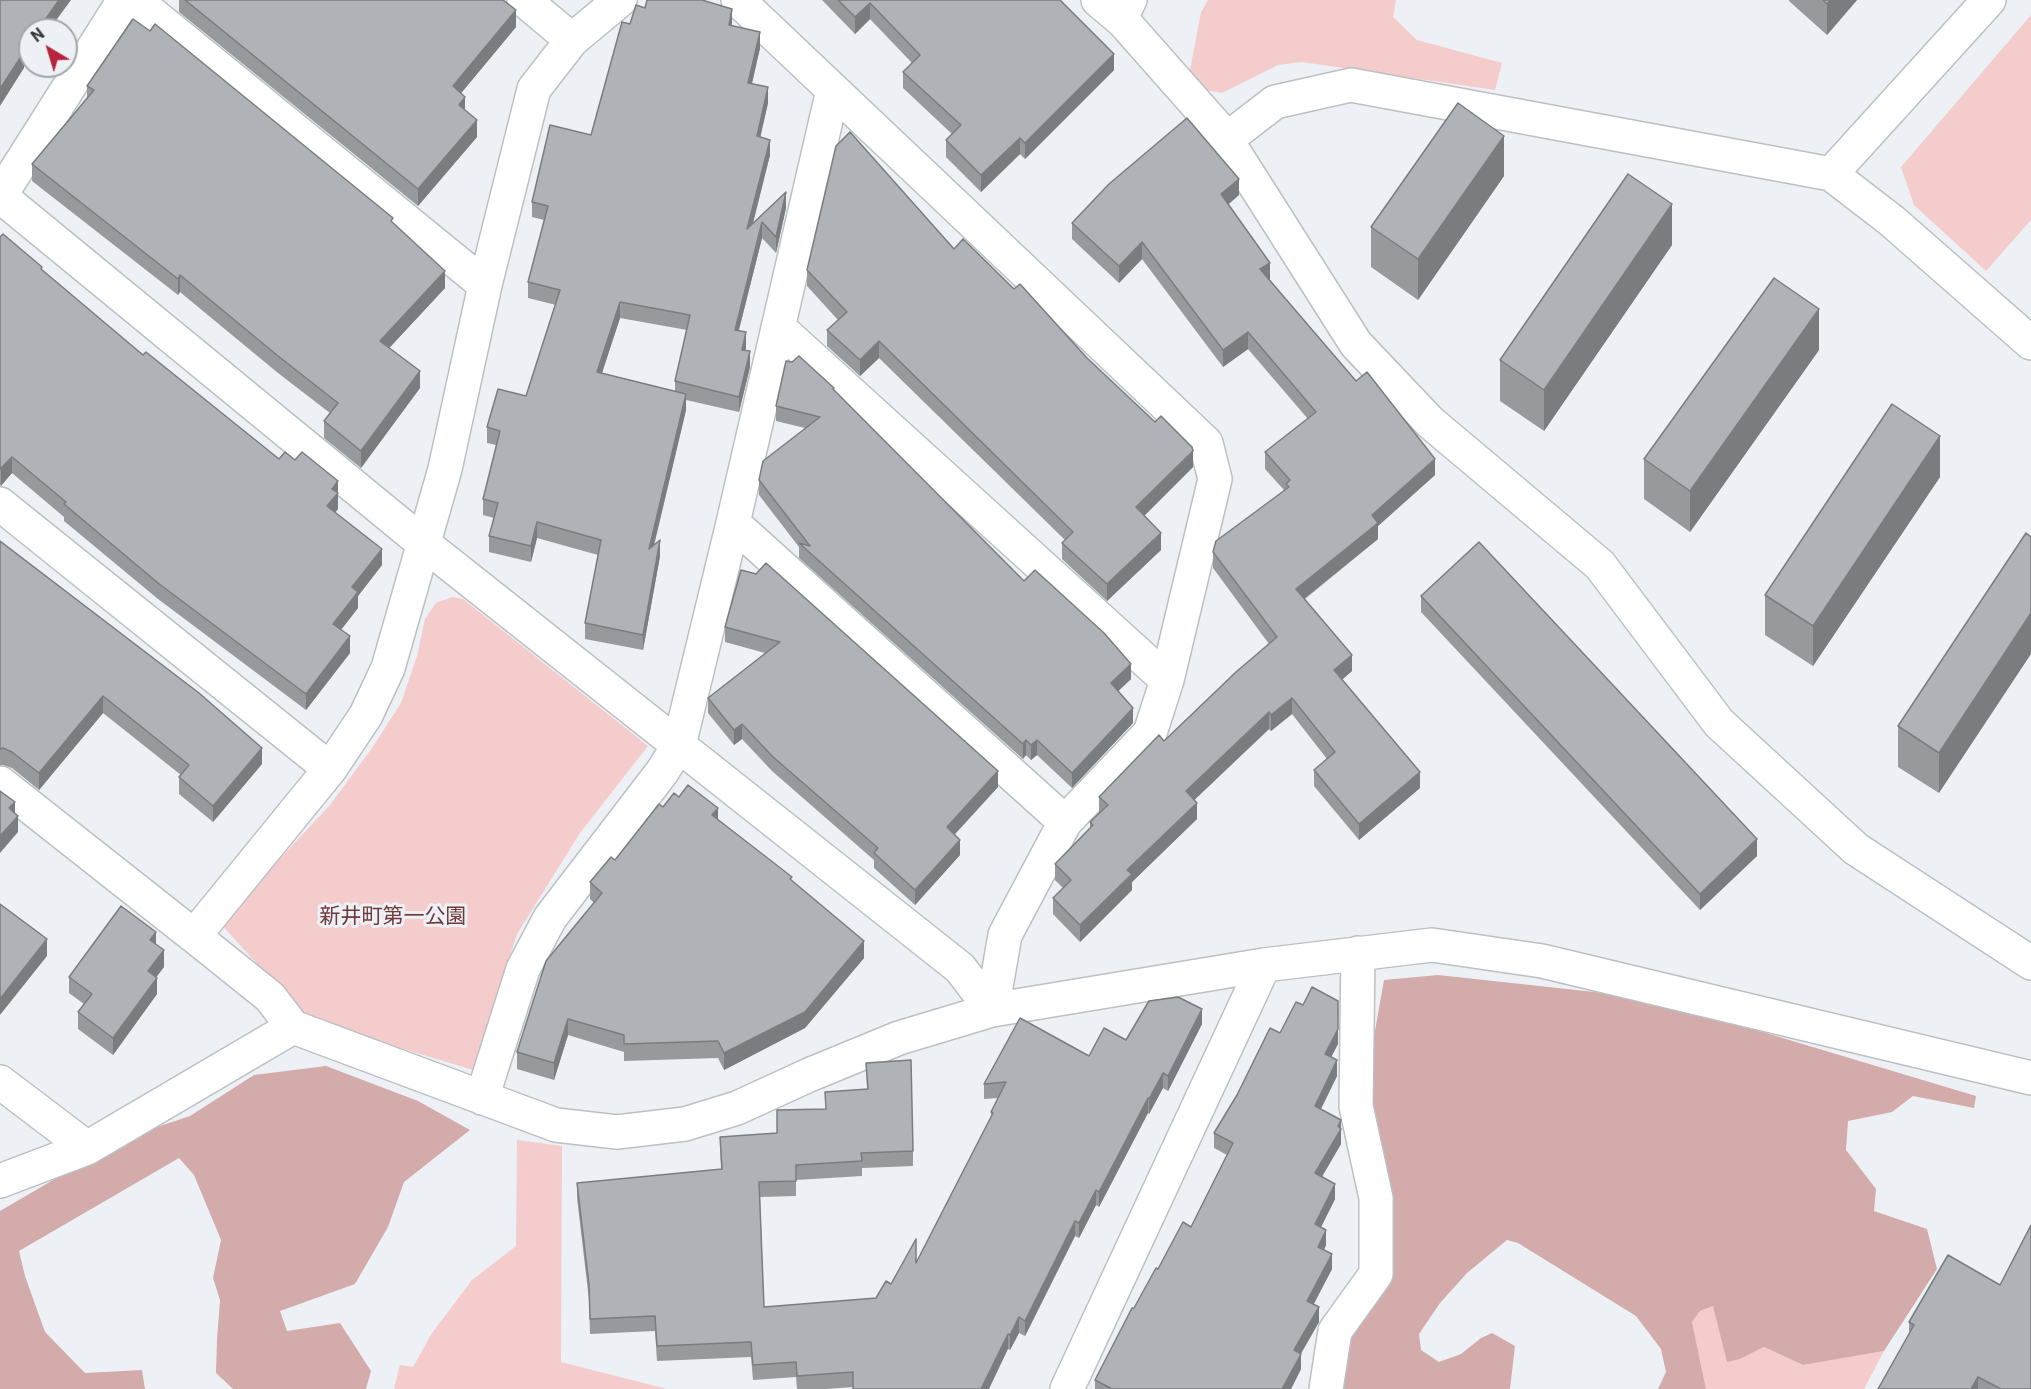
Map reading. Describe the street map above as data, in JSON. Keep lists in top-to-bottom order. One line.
{"parks":["新井町第一公園"],"north":"top left"}
